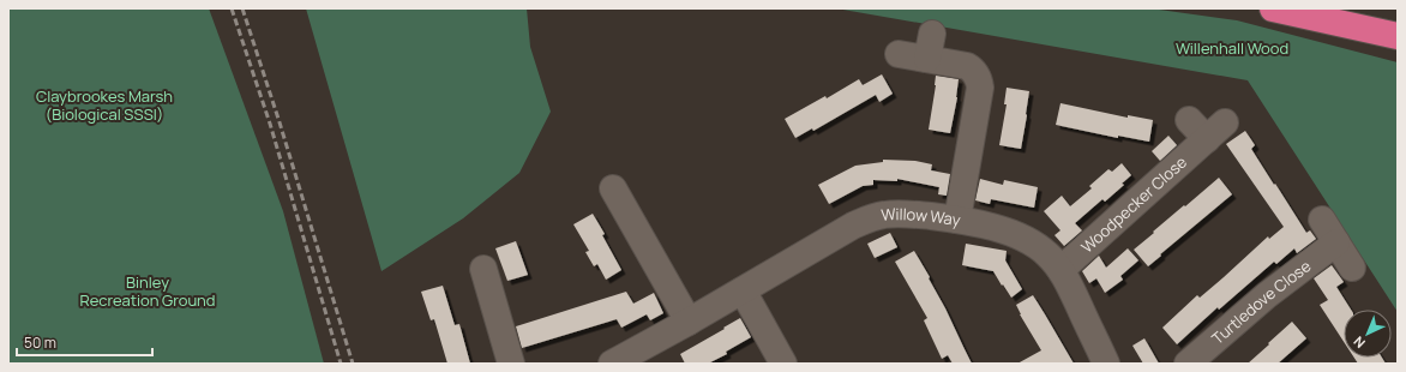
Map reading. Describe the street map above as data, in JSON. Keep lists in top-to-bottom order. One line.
{"streets":{"street":["Woodpecker Close","Willow Way","Turtledove Close"]},"crossings":[["Woodpecker Close","Willow Way"]],"parks":["Willenhall Wood","Claybrookes Marsh (Biological SSSI)","Binley Recreation Ground"],"scale_bar":"50 m","north":"bottom left"}
